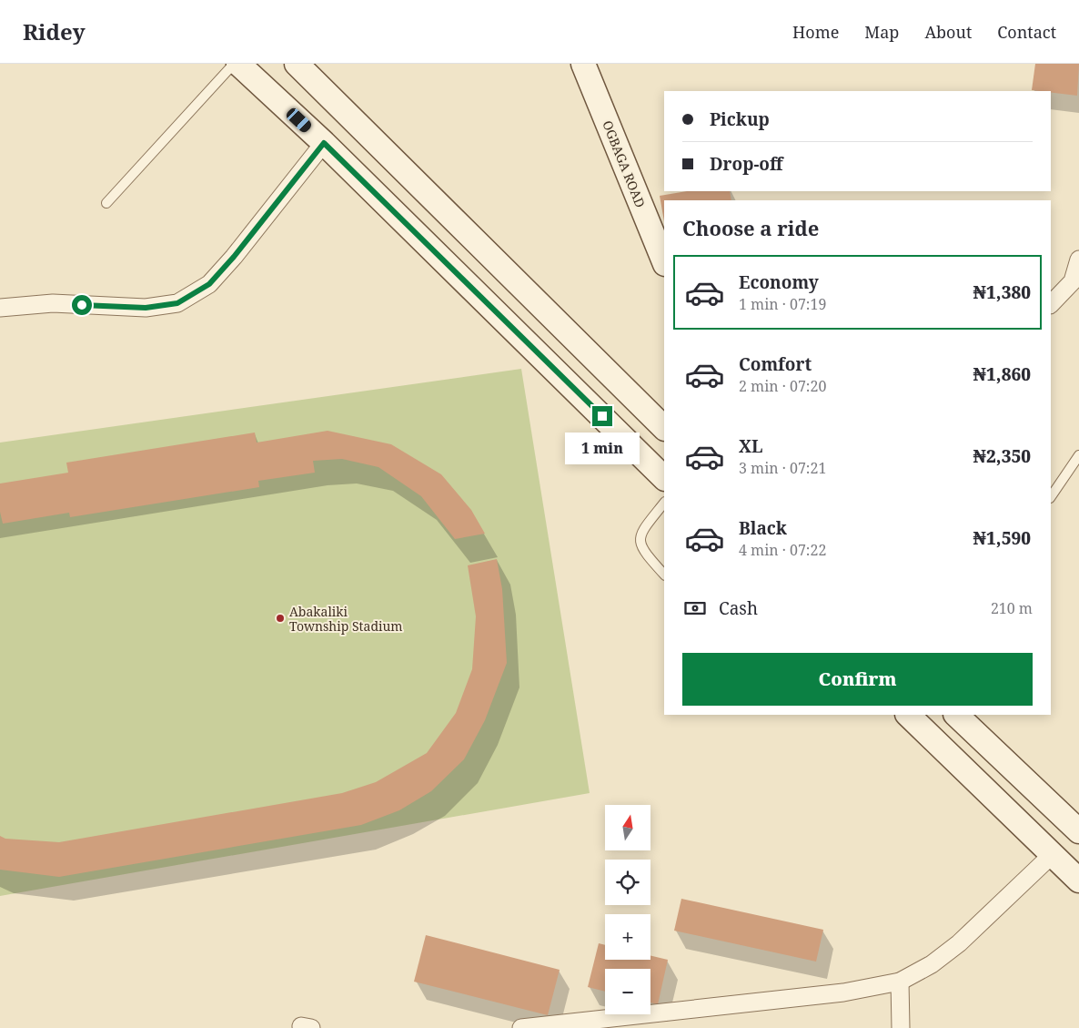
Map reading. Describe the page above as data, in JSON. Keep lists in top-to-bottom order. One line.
{"streets":{"main road":["OGBAGA ROAD"]},"places":["Abakaliki Township Stadium"],"north":"top","page":{"header":"Ridey","nav":["Home","Map","About","Contact"],"banner":["Pickup","Drop-off"],"heading":"Choose a ride","list":[{"name":"Economy","note":"1 min · 07:19","value":"₦1,380"},{"name":"Comfort","note":"2 min · 07:20","value":"₦1,860"},{"name":"XL","note":"3 min · 07:21","value":"₦2,350"},{"name":"Black","note":"4 min · 07:22","value":"₦1,590"}],"bubble":"1 min","pay":["Cash","210 m"],"buttons":"Confirm","map_buttons":["+","−"]}}
